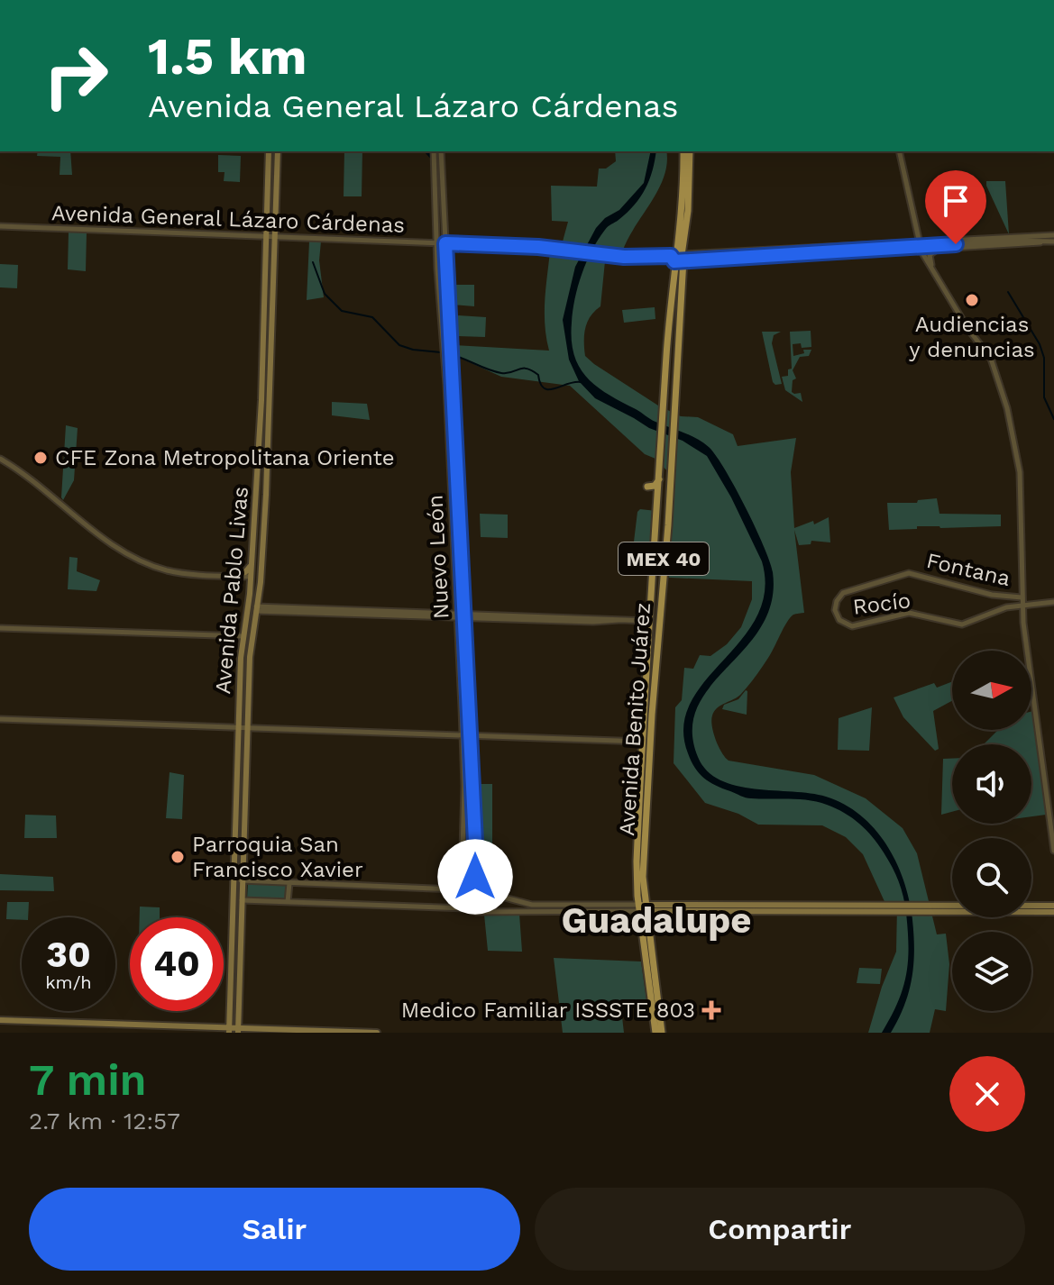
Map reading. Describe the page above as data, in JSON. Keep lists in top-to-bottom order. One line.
{"streets":{"main road":["MEX 40","Avenida Pablo Livas","Avenida Benito Juárez"],"street":["Avenida General Lázaro Cárdenas","Nuevo León","Fontana","Rocío"]},"crossings":[["Avenida General Lázaro Cárdenas","Nuevo León"],["Avenida General Lázaro Cárdenas","Avenida Pablo Livas"],["Avenida General Lázaro Cárdenas","Avenida Benito Juárez"],["Fontana","Rocío"]],"districts":["Guadalupe"],"places":{"other":["Audiencias y denuncias","CFE Zona Metropolitana Oriente","Parroquia San Francisco Xavier"],"health":["Medico Familiar ISSSTE 803"]},"north":"right","page":{"turn":["1.5 km","Avenida General Lázaro Cárdenas"],"speed":"30 km/h","limit":"40","heading":["7 min","2.7 km · 12:57"],"buttons":["Salir","Compartir"]}}
